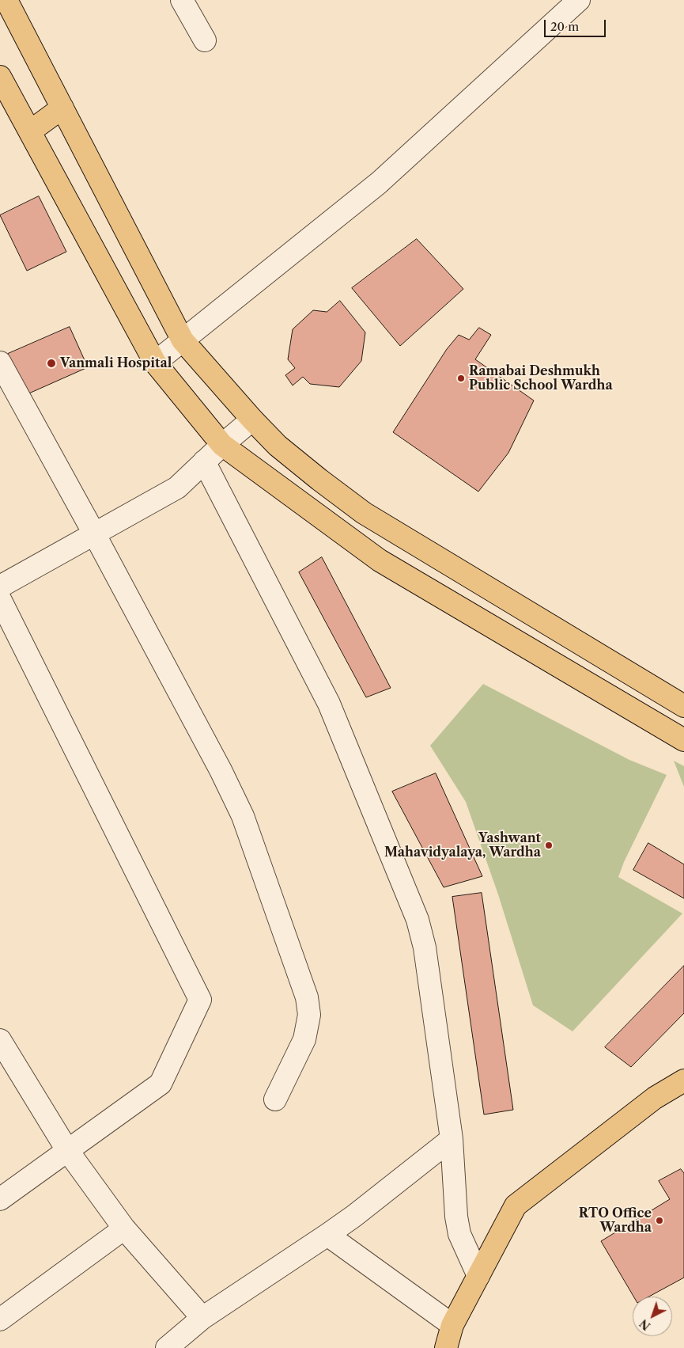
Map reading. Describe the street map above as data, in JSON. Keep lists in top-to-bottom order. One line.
{"places":["Vanmali Hospital","Ramabai Deshmukh Public School Wardha","Yashwant Mahavidyalaya, Wardha","RTO Office Wardha"],"scale_bar":"20 m","north":"bottom left"}
